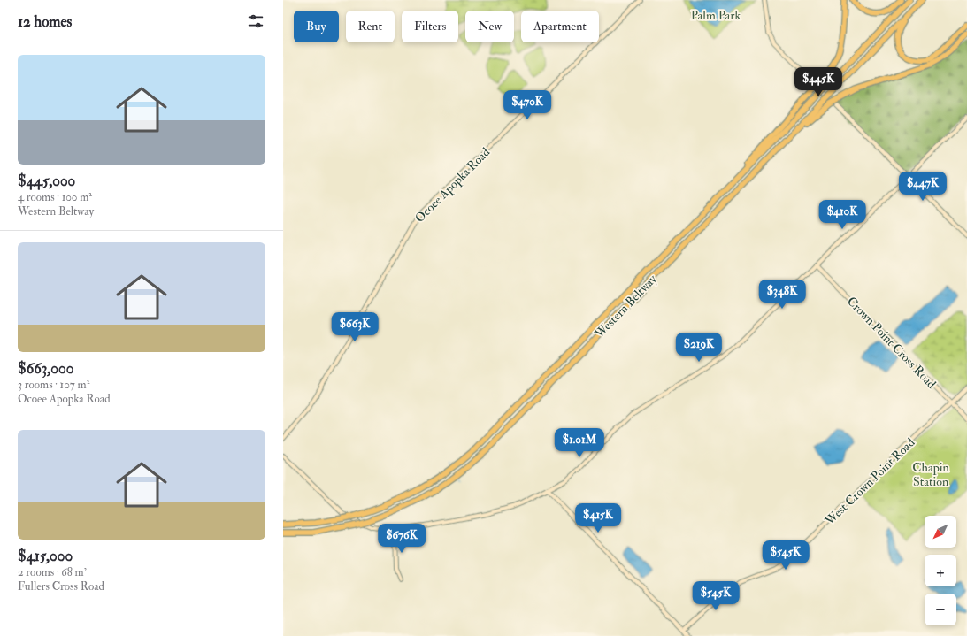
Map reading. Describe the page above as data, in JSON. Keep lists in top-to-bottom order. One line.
{"streets":{"highway":["Western Beltway"],"street":["Ocoee Apopka Road","Crown Point Cross Road","West Crown Point Road"]},"crossings":[["Crown Point Cross Road","West Crown Point Road"]],"parks":["Palm Park","Chapin Station"],"north":"bottom left","page":{"heading":"12 homes","chip":["Buy","Rent","Filters","New","Apartment"],"list":[{"name":"$445,000","note":"4 rooms · 100 m² · Western Beltway"},{"name":"$663,000","note":"3 rooms · 107 m² · Ocoee Apopka Road"},{"name":"$415,000","note":"2 rooms · 68 m² · Fullers Cross Road"}],"price":["$445K","$470K","$447K","$410K","$348K","$663K","$219K","$1.01M","$415K","$676K","$545K","$545K"],"map_buttons":["+","−"]}}
